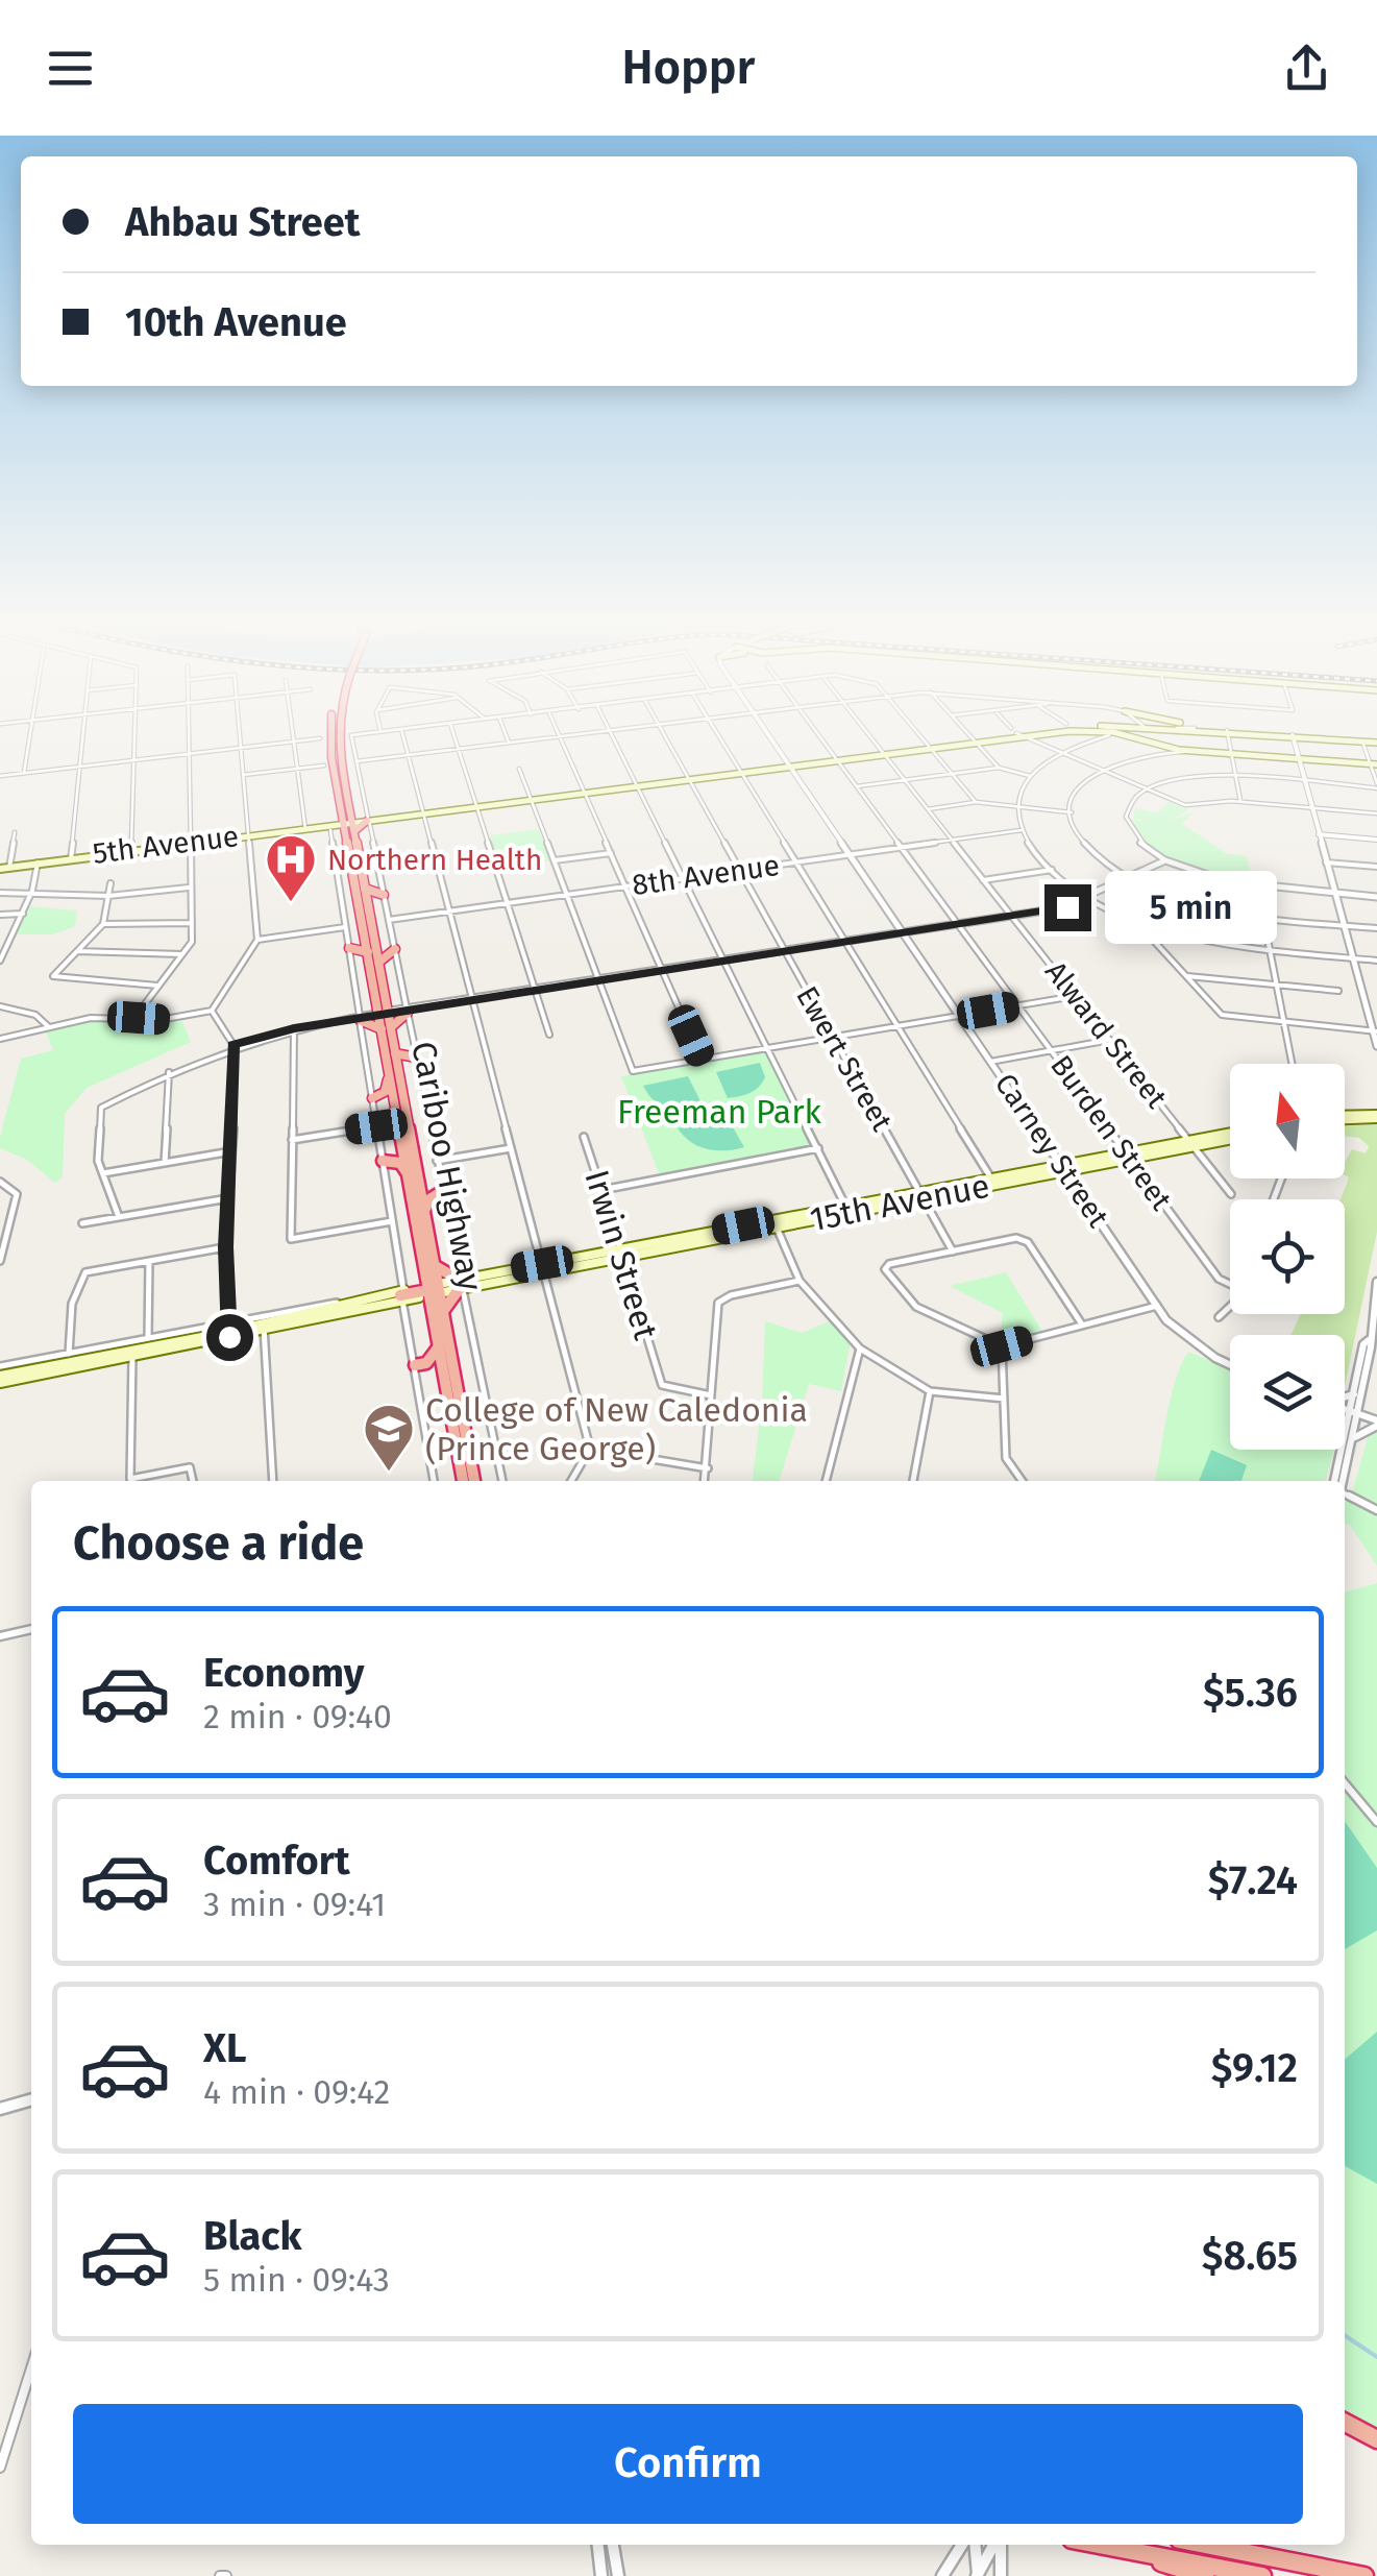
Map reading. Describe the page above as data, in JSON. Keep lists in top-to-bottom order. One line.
{"streets":{"highway":["Cariboo Highway"],"main road":["5th Avenue","15th Avenue"],"street":["8th Avenue","Alward Street","Ewert Street","Burden Street","Carney Street","Irwin Street"]},"crossings":[["8th Avenue","Alward Street"],["8th Avenue","Ewert Street"],["8th Avenue","Burden Street"],["8th Avenue","Carney Street"],["Alward Street","15th Avenue"],["Ewert Street","15th Avenue"],["Burden Street","15th Avenue"],["Carney Street","15th Avenue"],["Cariboo Highway","15th Avenue"],["15th Avenue","Irwin Street"]],"parks":["Freeman Park"],"places":{"hospital":["Northern Health"],"school or university":["College of New Caledonia (Prince George)"]},"north":"top","page":{"header":"Hoppr","banner":["Ahbau Street","10th Avenue"],"bubble":"5 min","heading":"Choose a ride","list":[{"name":"Economy","note":"2 min · 09:40","value":"$5.36"},{"name":"Comfort","note":"3 min · 09:41","value":"$7.24"},{"name":"XL","note":"4 min · 09:42","value":"$9.12"},{"name":"Black","note":"5 min · 09:43","value":"$8.65"}],"buttons":"Confirm"}}
